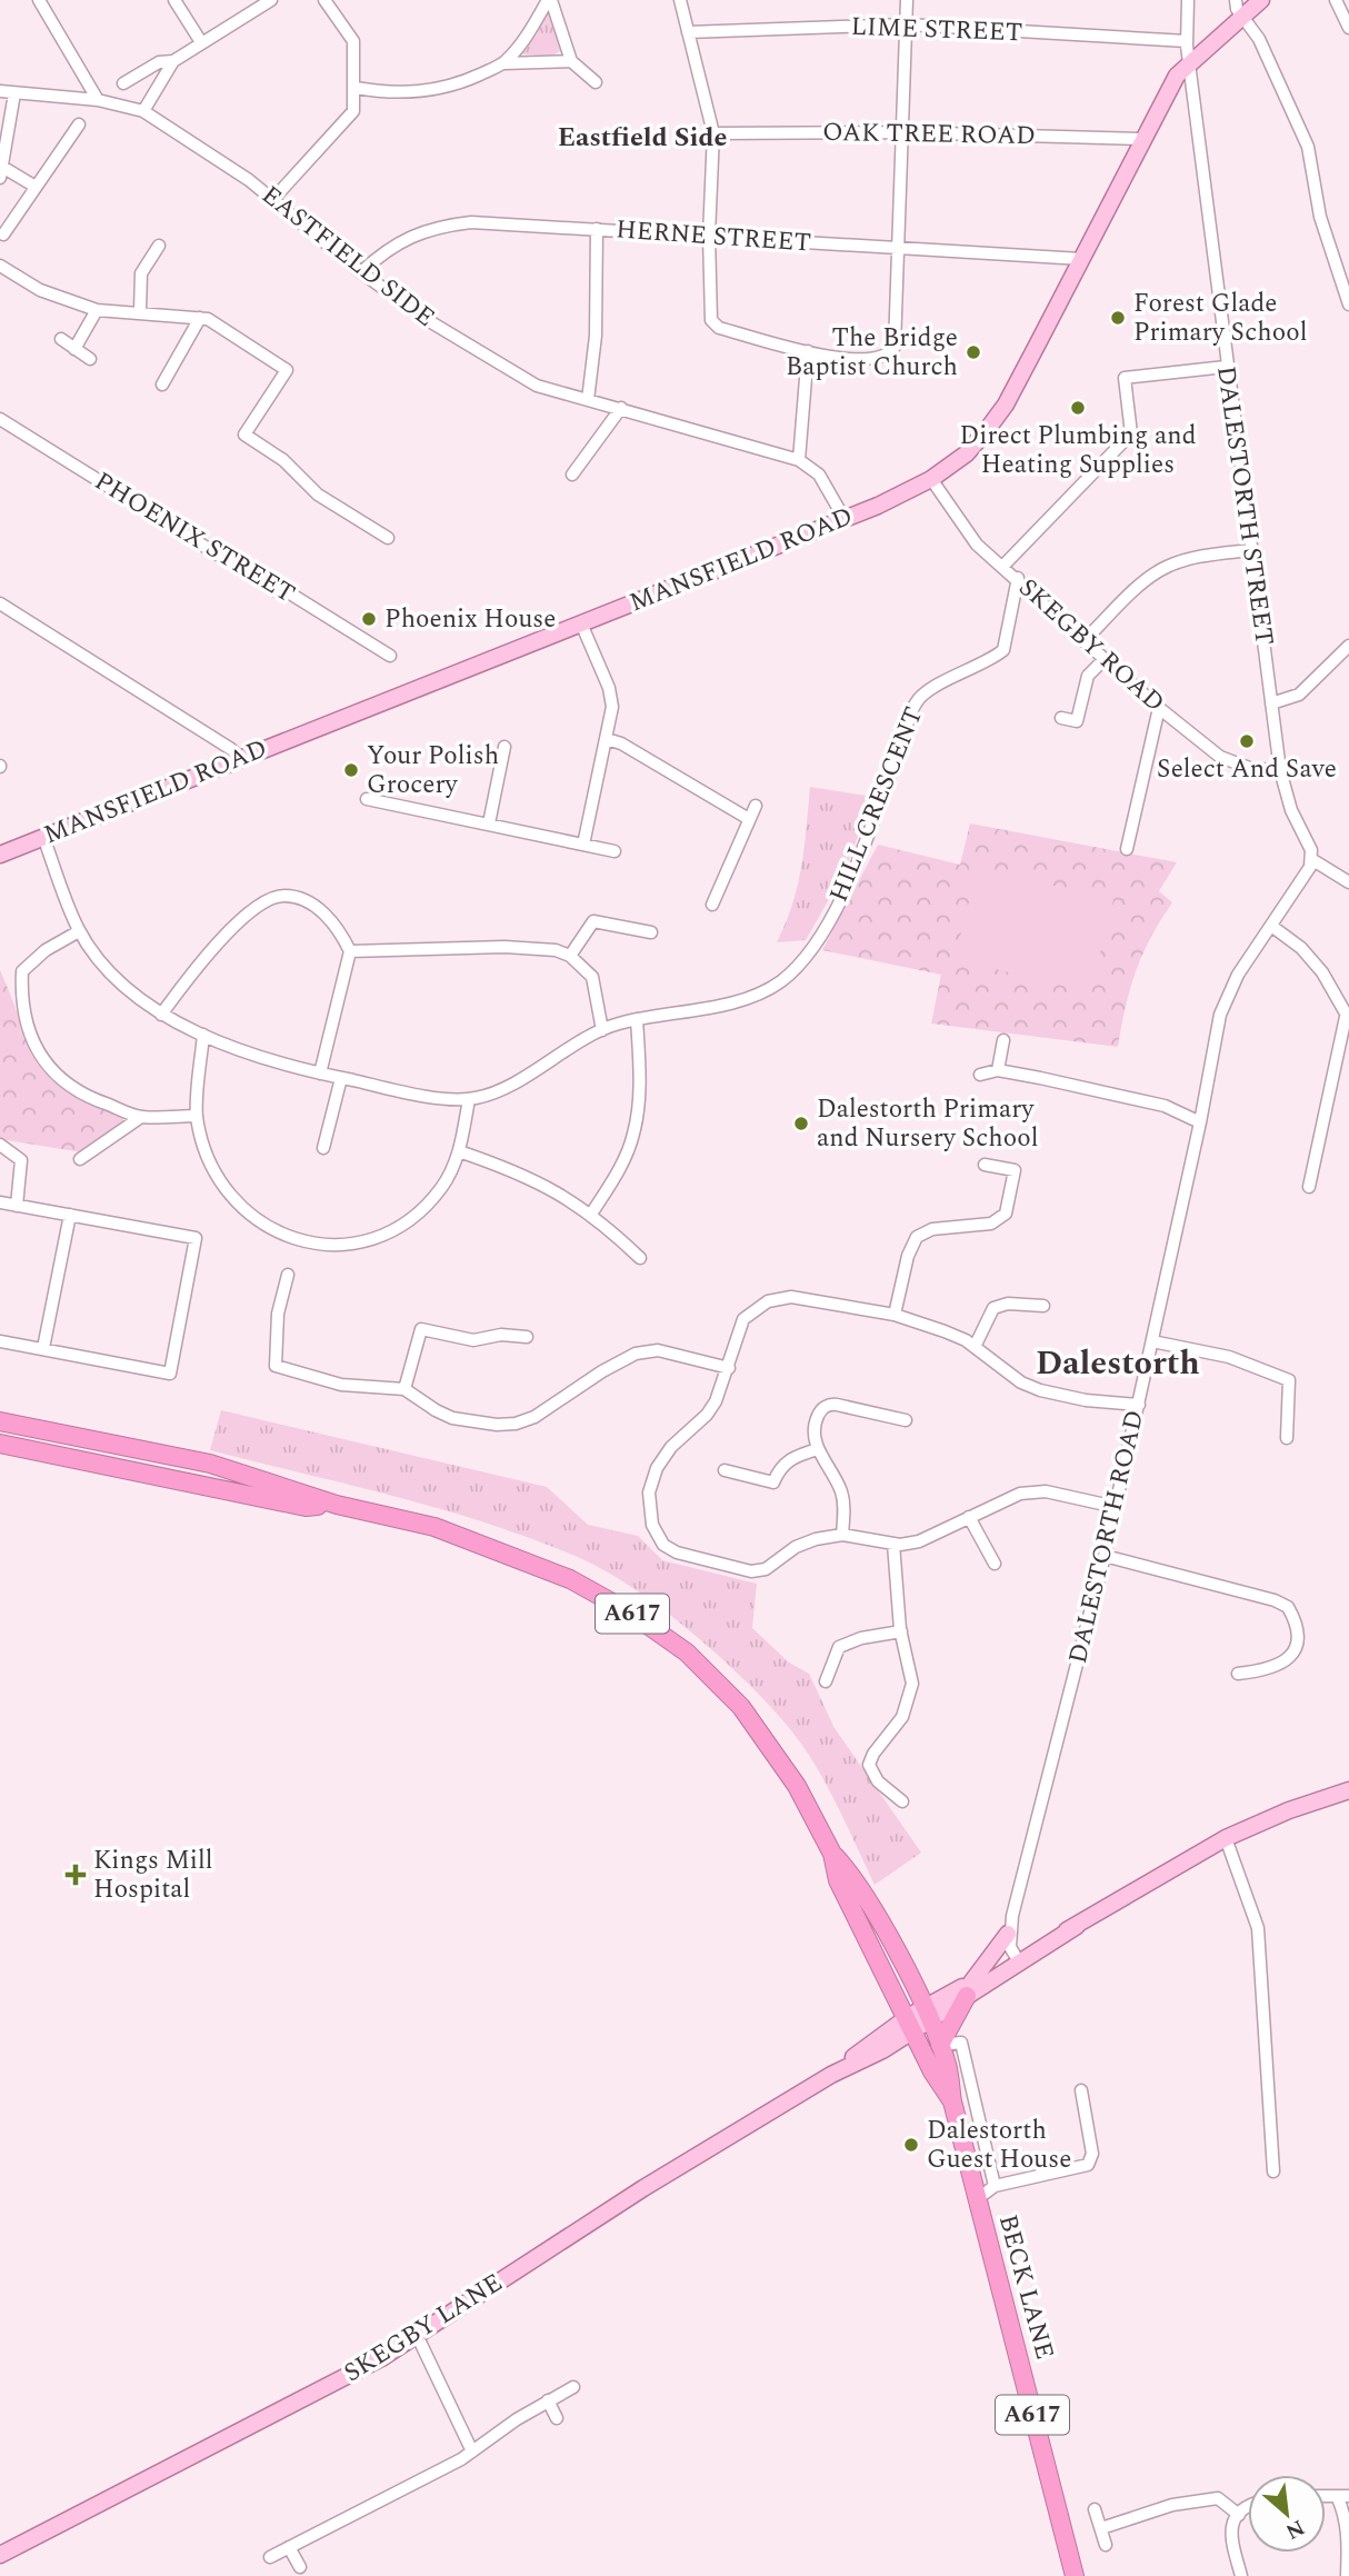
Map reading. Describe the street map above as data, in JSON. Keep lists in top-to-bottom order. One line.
{"streets":{"highway":["A617","BECK LANE"],"main road":["MANSFIELD ROAD","SKEGBY LANE"],"street":["LIME STREET","OAK TREE ROAD","HERNE STREET","EASTFIELD SIDE","DALESTORTH STREET","PHOENIX STREET","SKEGBY ROAD","HILL CRESCENT","DALESTORTH ROAD"]},"crossings":[["LIME STREET","DALESTORTH STREET"],["OAK TREE ROAD","MANSFIELD ROAD"],["HERNE STREET","EASTFIELD SIDE"],["HERNE STREET","MANSFIELD ROAD"],["EASTFIELD SIDE","MANSFIELD ROAD"],["DALESTORTH STREET","MANSFIELD ROAD"],["DALESTORTH STREET","SKEGBY ROAD"],["DALESTORTH STREET","DALESTORTH ROAD"],["MANSFIELD ROAD","SKEGBY ROAD"],["MANSFIELD ROAD","HILL CRESCENT"],["SKEGBY ROAD","HILL CRESCENT"],["A617","BECK LANE"],["A617","SKEGBY LANE"],["BECK LANE","SKEGBY LANE"]],"districts":["Eastfield Side","Dalestorth"],"places":{"other":["Forest Glade Primary School","The Bridge Baptist Church","Direct Plumbing and Heating Supplies","Phoenix House","Select And Save","Your Polish Grocery","Dalestorth Primary and Nursery School","Dalestorth Guest House"],"health":["Kings Mill Hospital"]},"north":"bottom right"}
